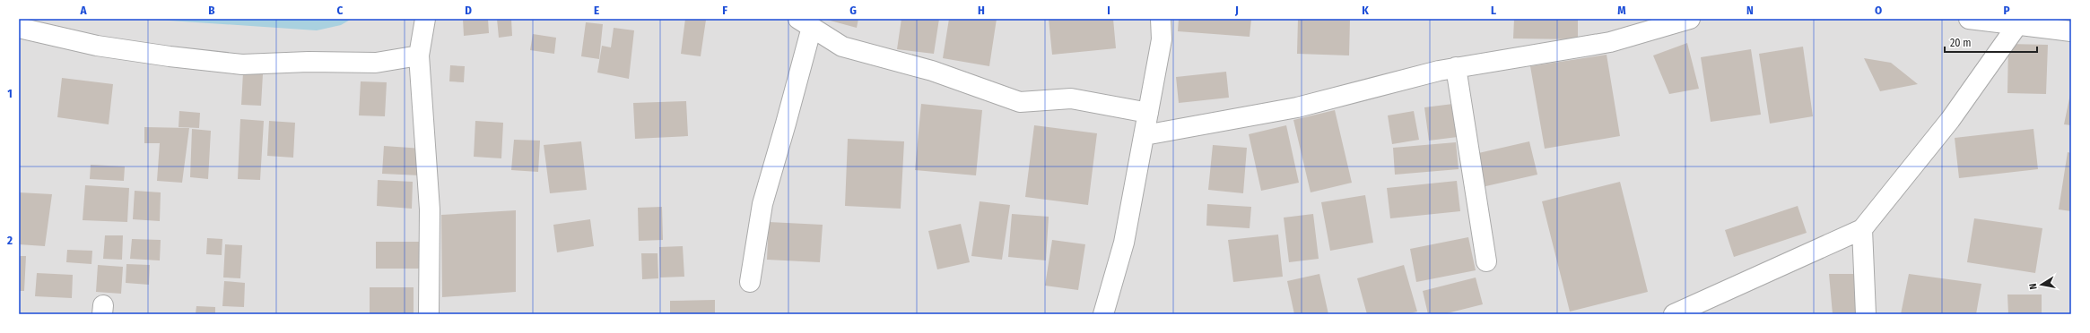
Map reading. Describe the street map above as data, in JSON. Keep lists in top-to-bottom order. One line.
{"scale_bar":"20 m","north":"left","grid":{"columns":["A","B","C","D","E","F","G","H","I","J","K","L","M","N","O","P"],"rows":["1","2"]}}
